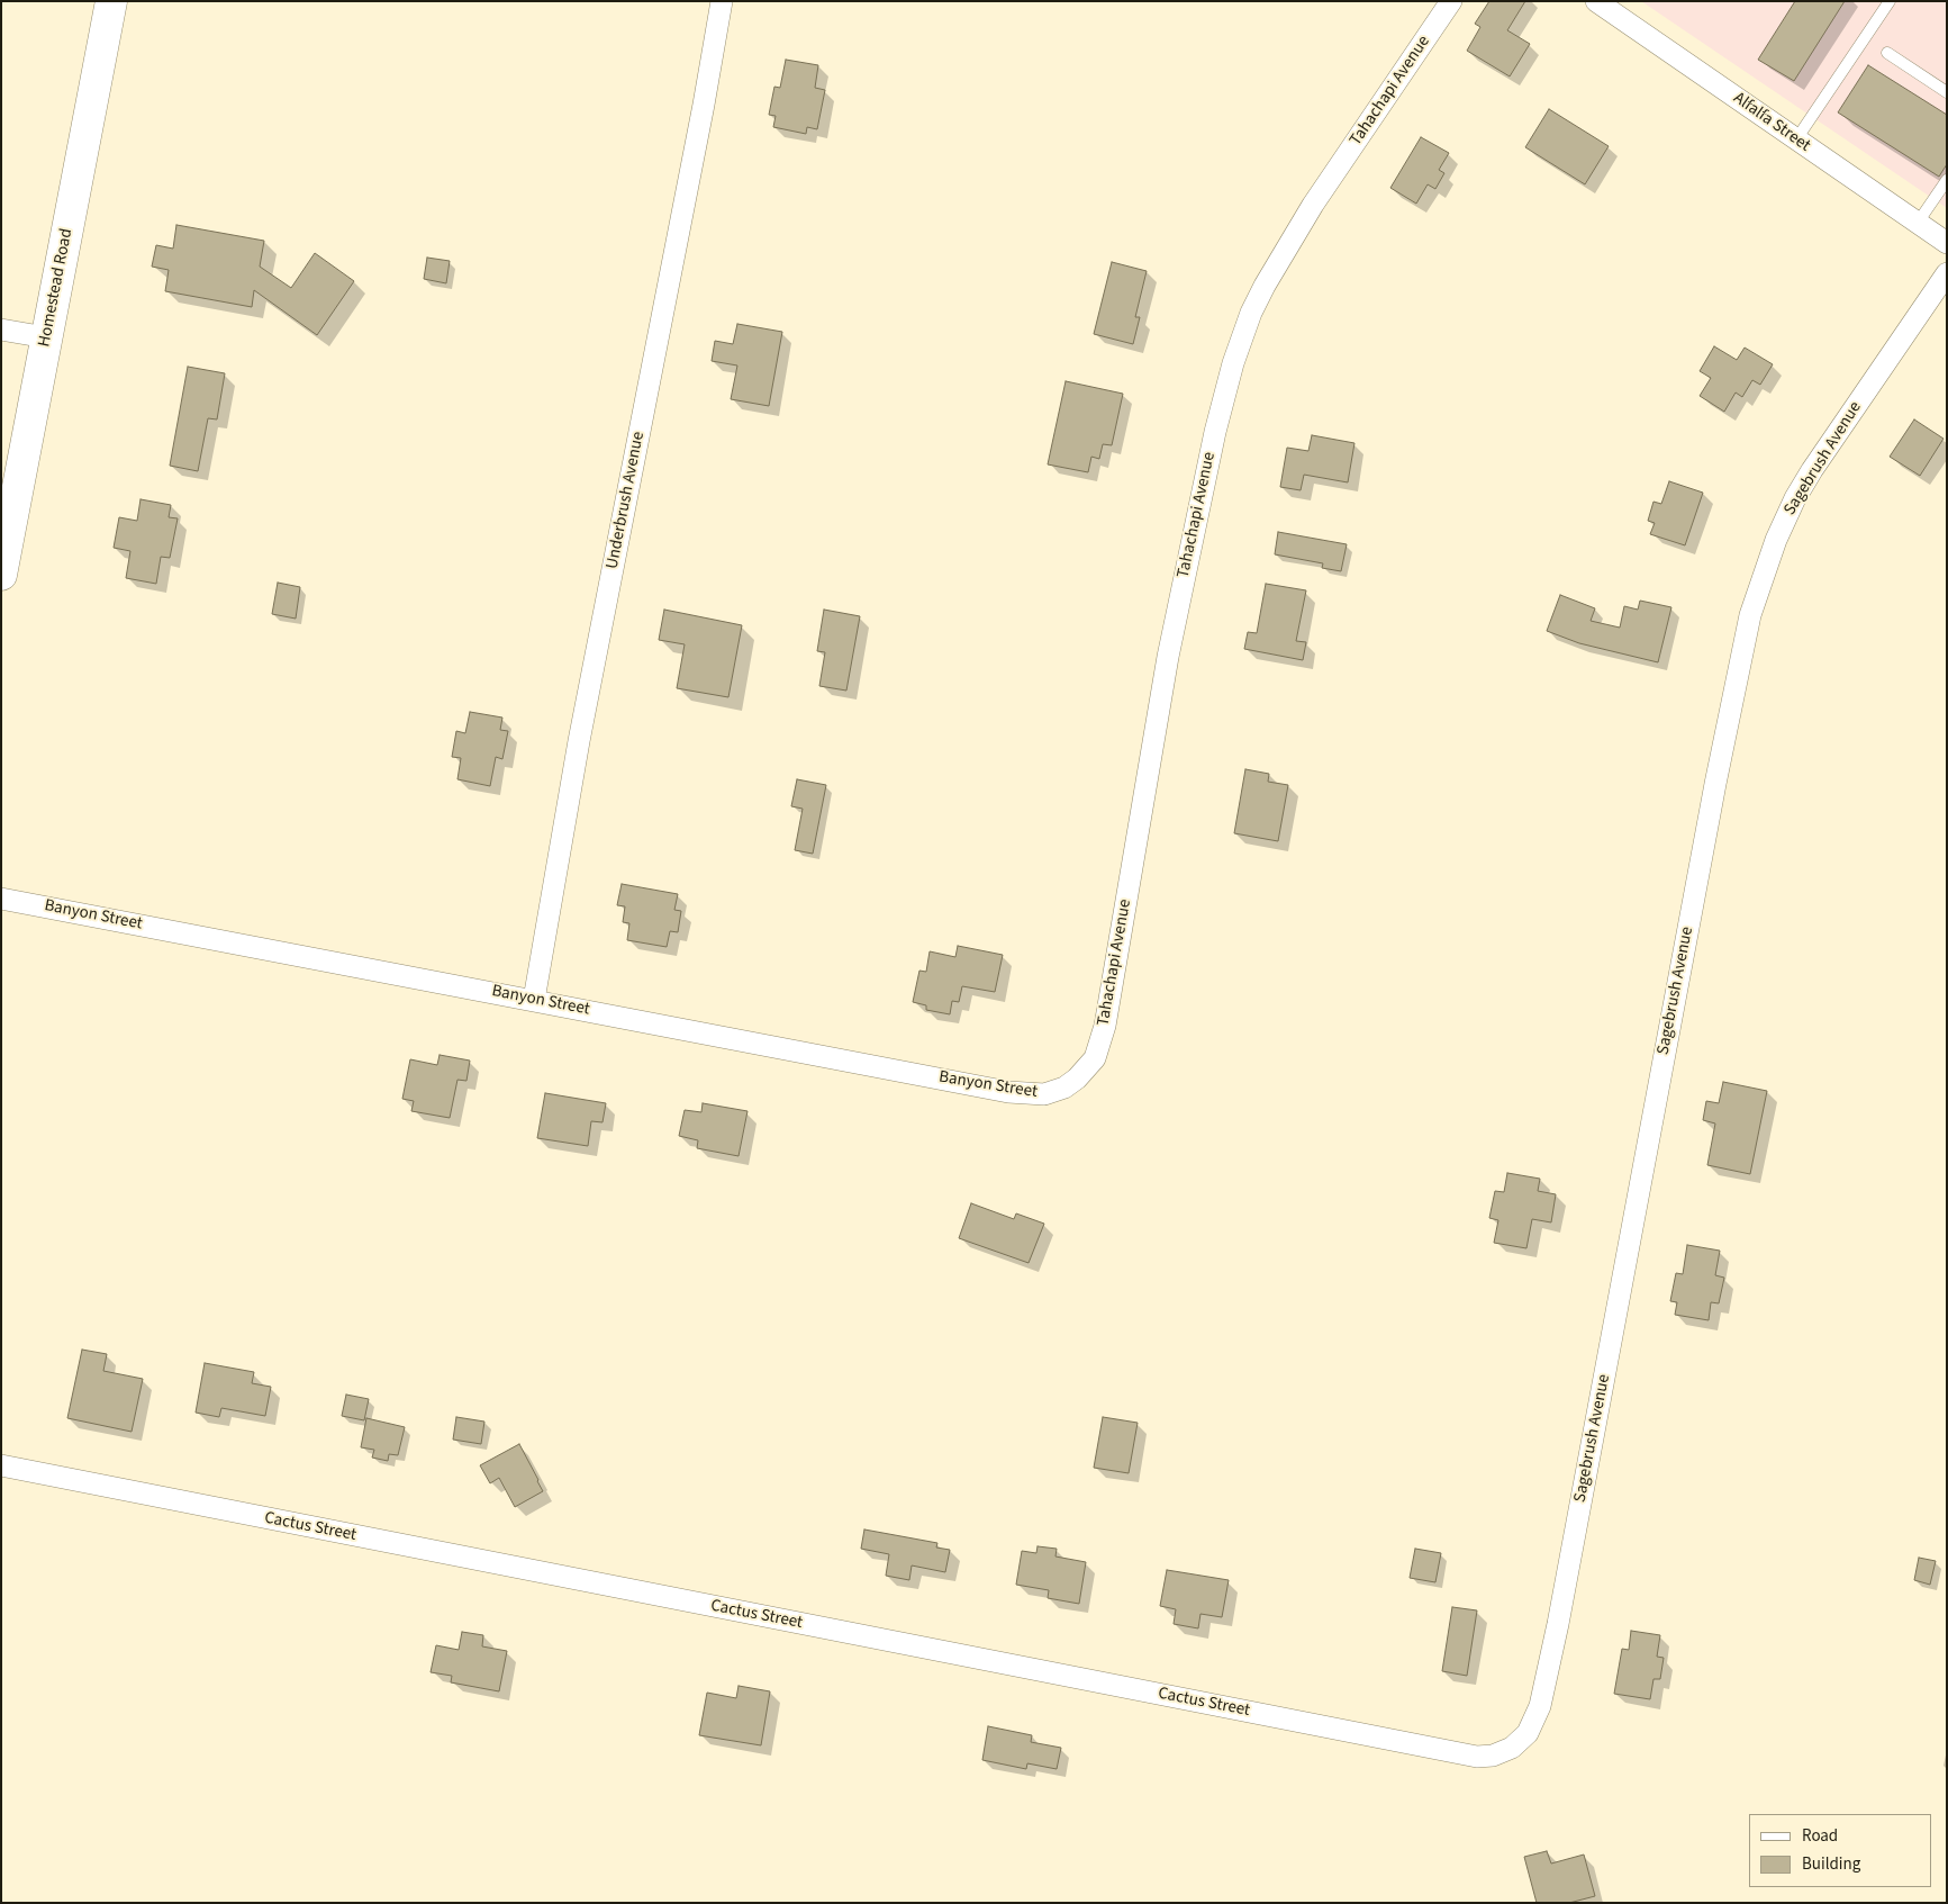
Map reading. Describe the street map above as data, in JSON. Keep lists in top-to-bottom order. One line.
{"streets":{"main road":["Homestead Road"],"street":["Tahachapi Avenue","Alfalfa Street","Sagebrush Avenue","Underbrush Avenue","Banyon Street","Cactus Street"]},"crossings":[["Tahachapi Avenue","Banyon Street"],["Sagebrush Avenue","Cactus Street"],["Underbrush Avenue","Banyon Street"]],"legend":["Road","Building"]}
